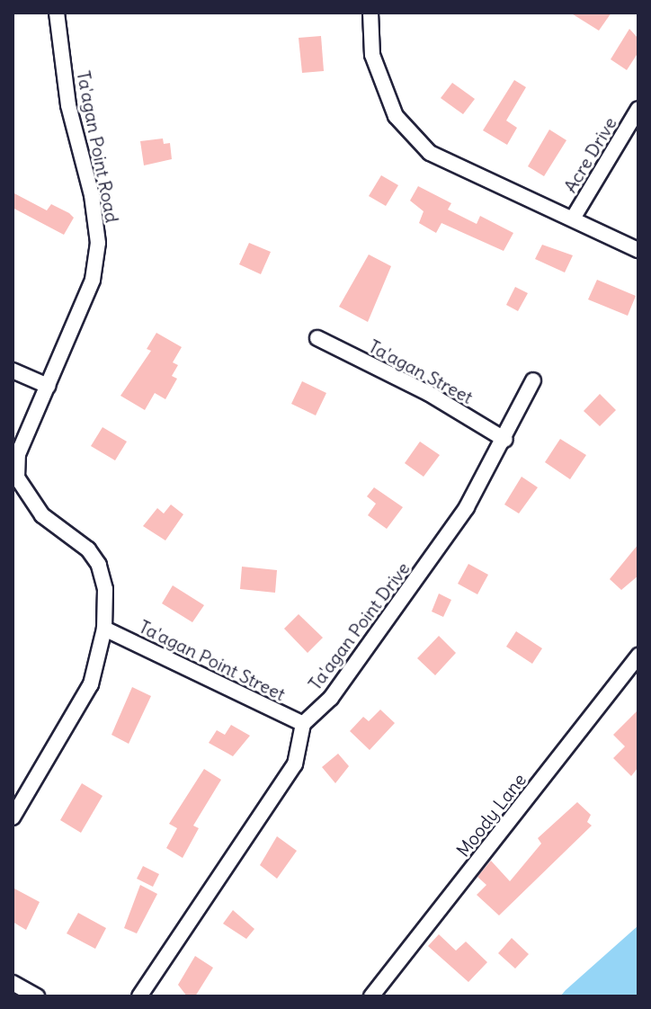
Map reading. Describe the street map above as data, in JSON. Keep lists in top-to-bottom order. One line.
{"streets":{"street":["Ta'agan Point Road","Acre Drive","Ta'agan Street","Ta'agan Point Drive","Ta'agan Point Street","Moody Lane"]},"crossings":[["Ta'agan Point Road","Ta'agan Point Street"],["Ta'agan Street","Ta'agan Point Drive"],["Ta'agan Point Drive","Ta'agan Point Street"]]}
